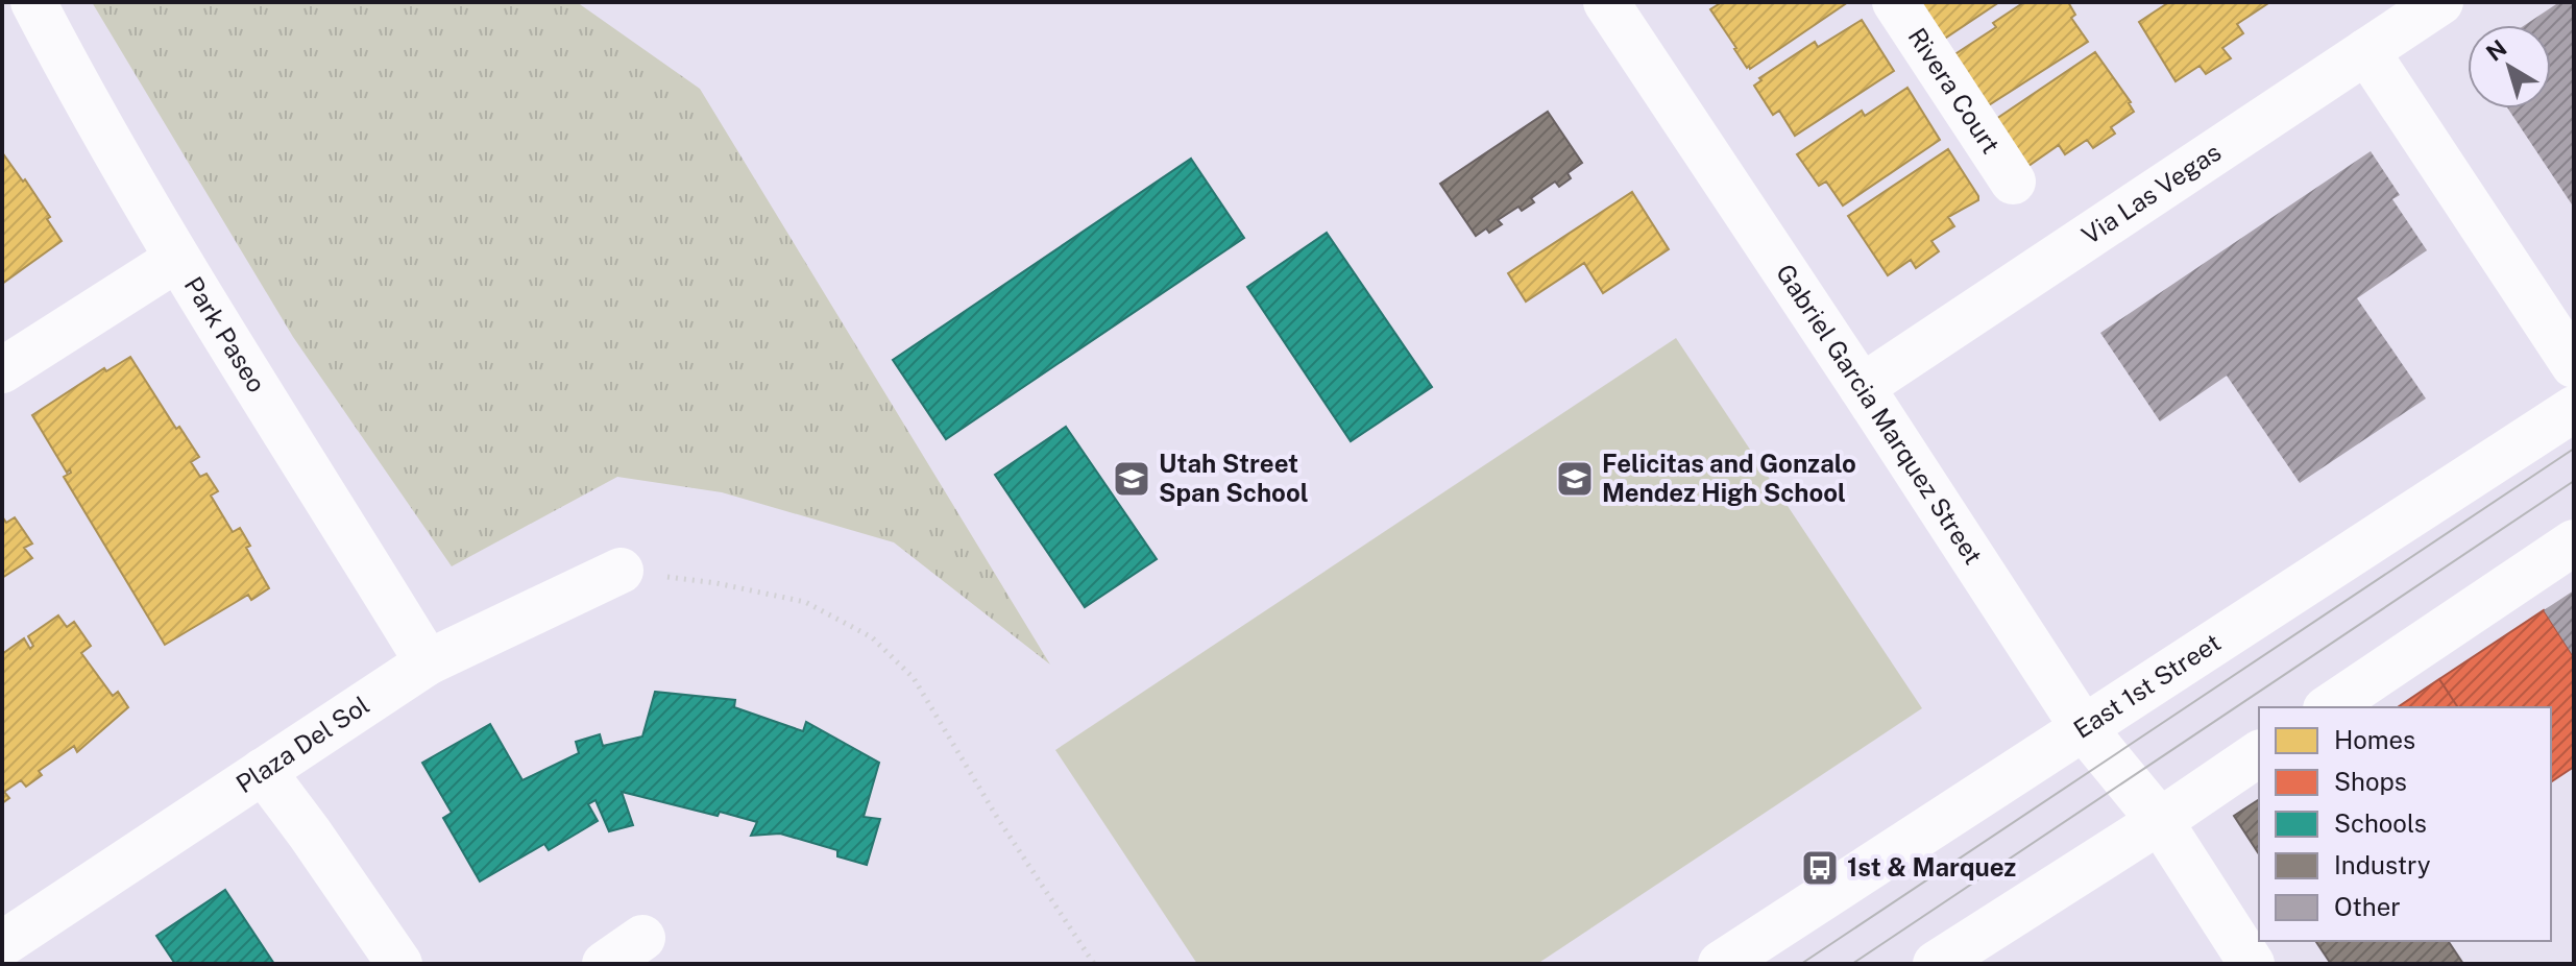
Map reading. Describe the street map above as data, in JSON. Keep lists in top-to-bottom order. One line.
{"streets":{"street":["Rivera Court","Via Las Vegas","Park Paseo","Gabriel Garcia Marquez Street","East 1st Street","Plaza Del Sol"]},"crossings":[["Via Las Vegas","Gabriel Garcia Marquez Street"],["Park Paseo","Plaza Del Sol"],["Gabriel Garcia Marquez Street","East 1st Street"]],"places":{"school or university":["Utah Street Span School","Felicitas and Gonzalo Mendez High School"],"bus stop":["1st & Marquez"]},"legend":["Homes","Shops","Schools","Industry","Other"],"north":"top left"}
